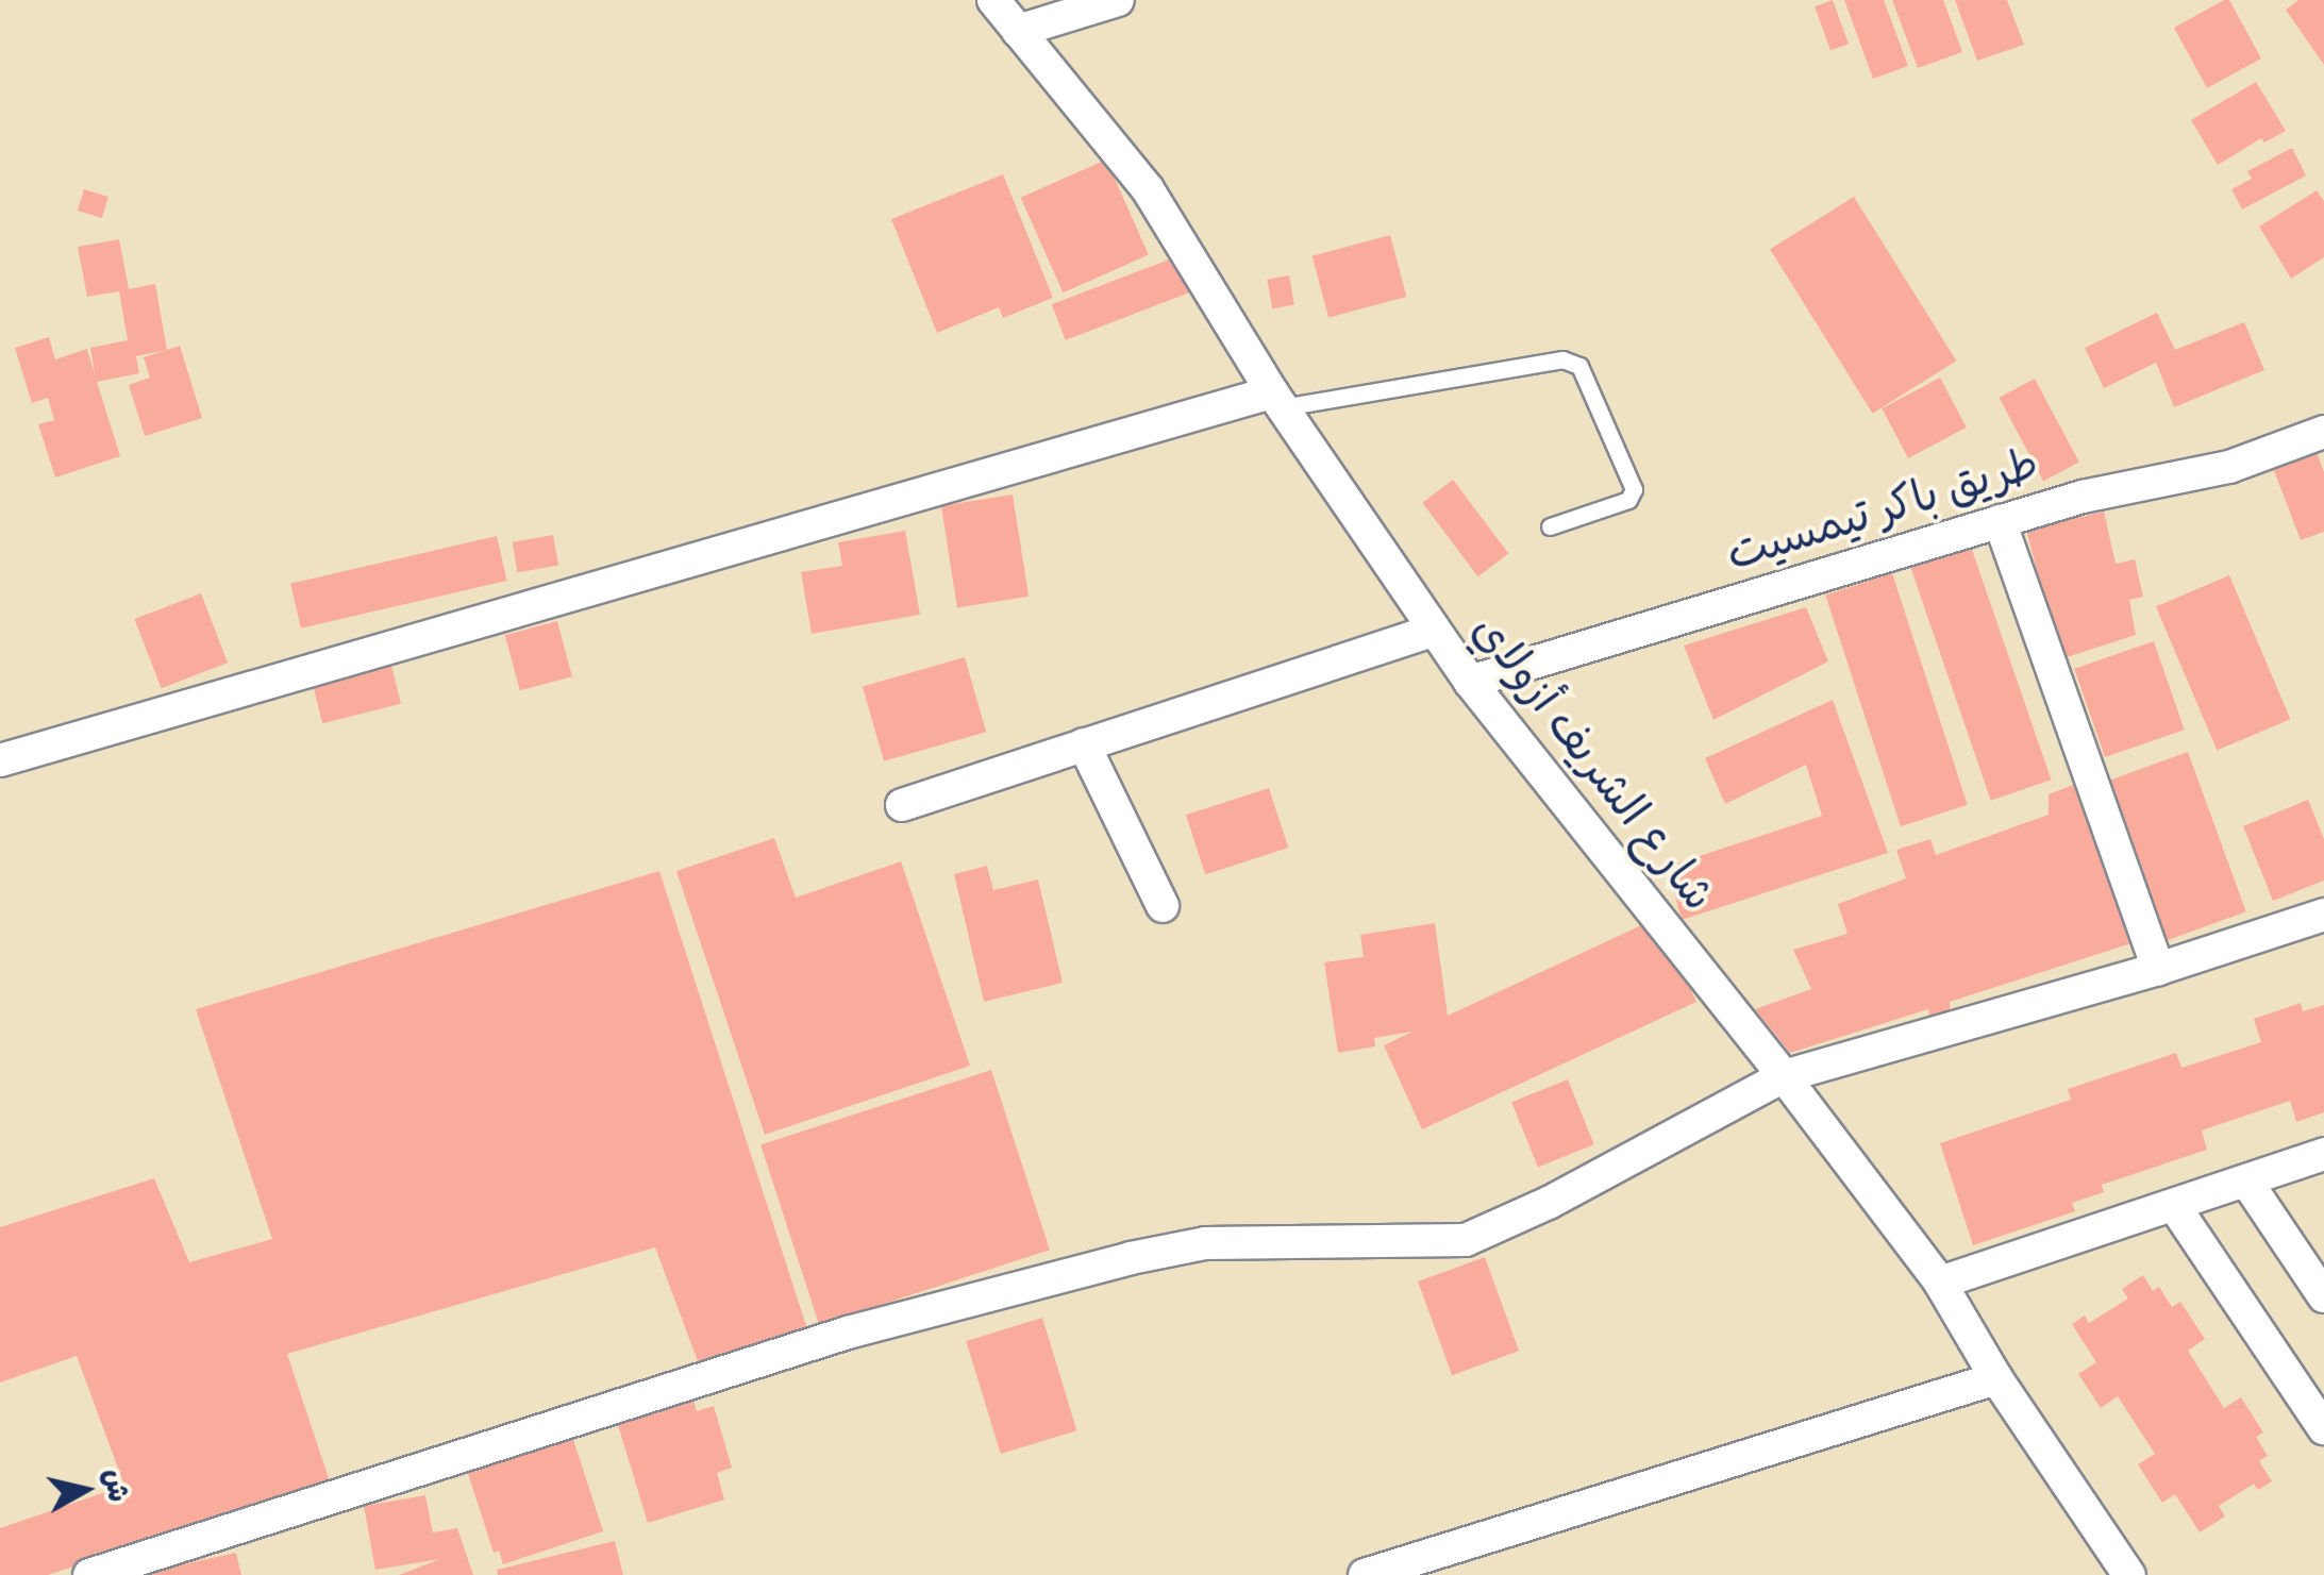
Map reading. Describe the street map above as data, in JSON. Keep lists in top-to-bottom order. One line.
{"streets":{"street":["طريق باكر تيمسيت","شارع الشريف أزولاي"]},"crossings":[["طريق باكر تيمسيت","شارع الشريف أزولاي"]],"north":"right"}
